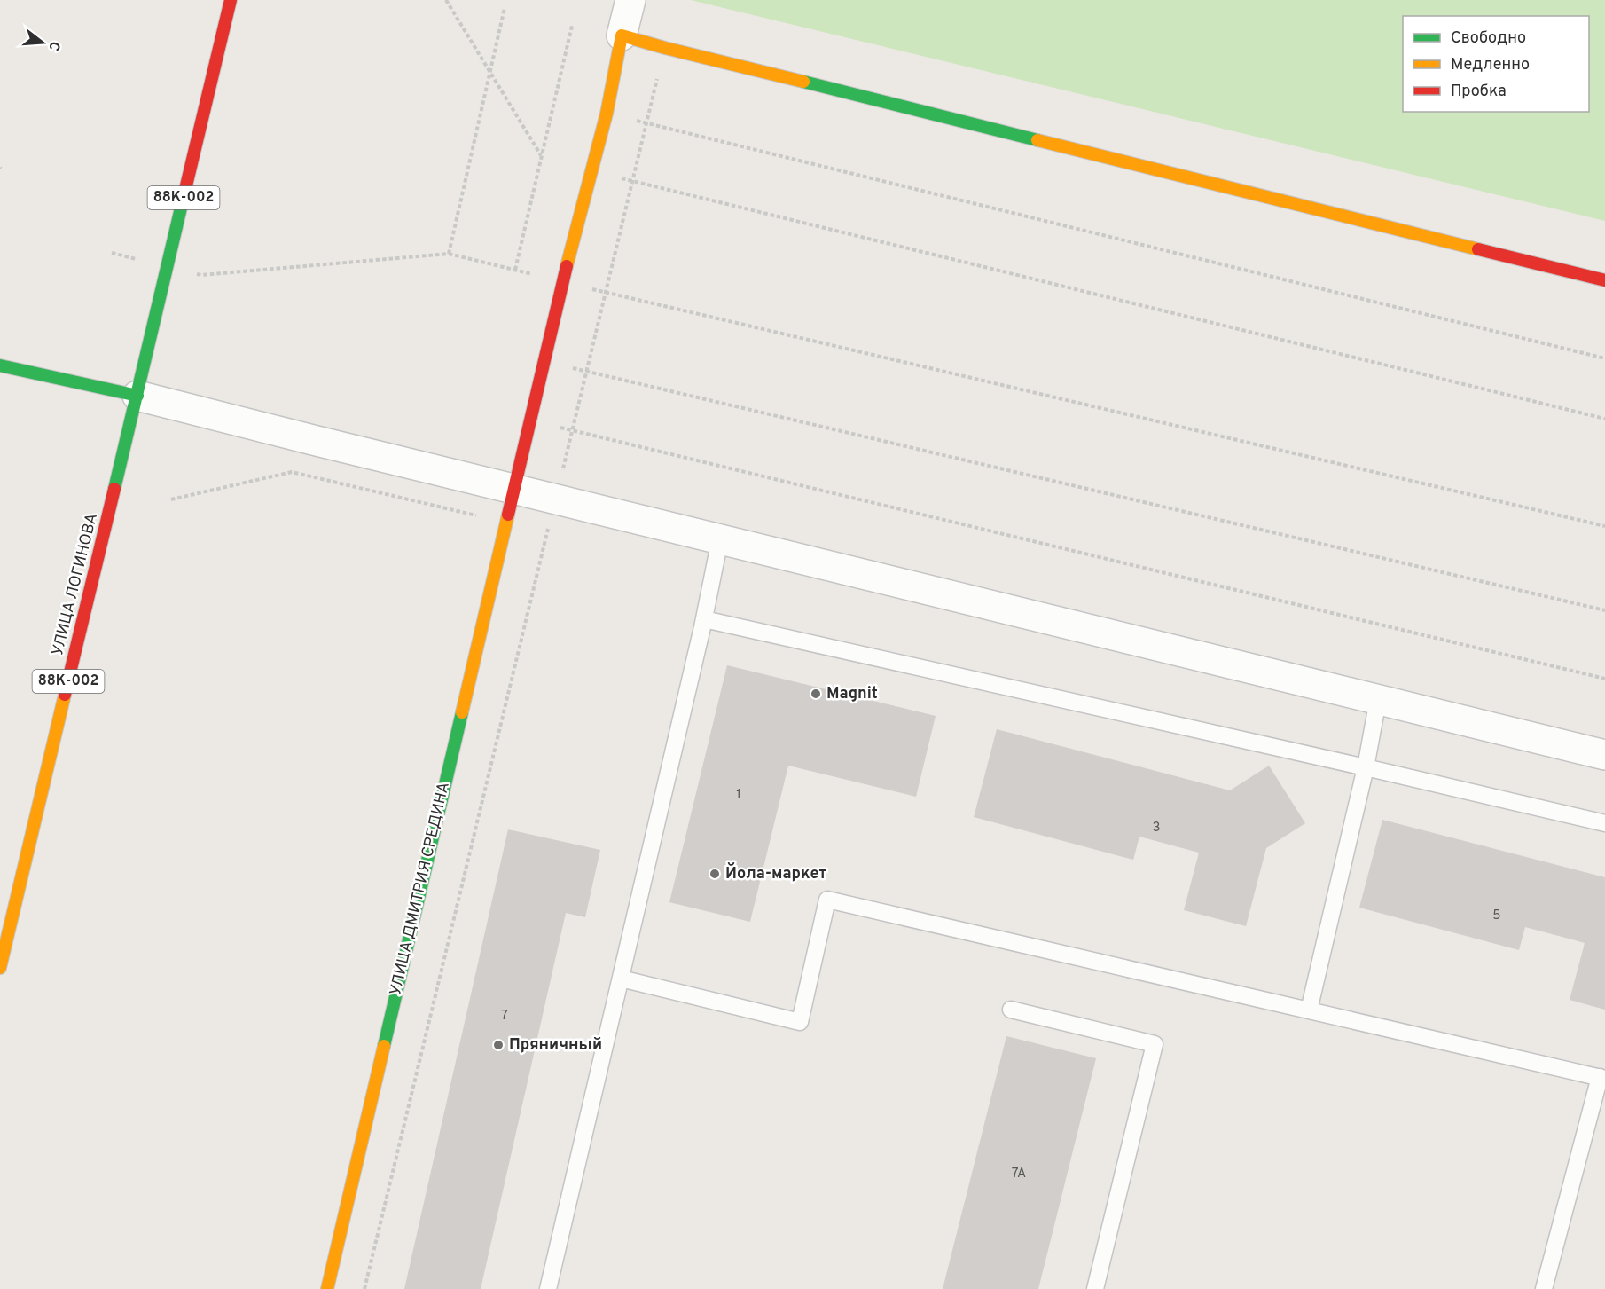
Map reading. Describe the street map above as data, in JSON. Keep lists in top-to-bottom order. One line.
{"streets":{"street":["88К-002","УЛИЦА ЛОГИНОВА","УЛИЦА ДМИТРИЯ СРЕДИНА"]},"crossings":[["88К-002","УЛИЦА ЛОГИНОВА"]],"places":["Magnit","Йола-маркет","Пряничный"],"house_numbers":["1","3","5","7","7А"],"legend":["Свободно","Медленно","Пробка"],"north":"right"}
